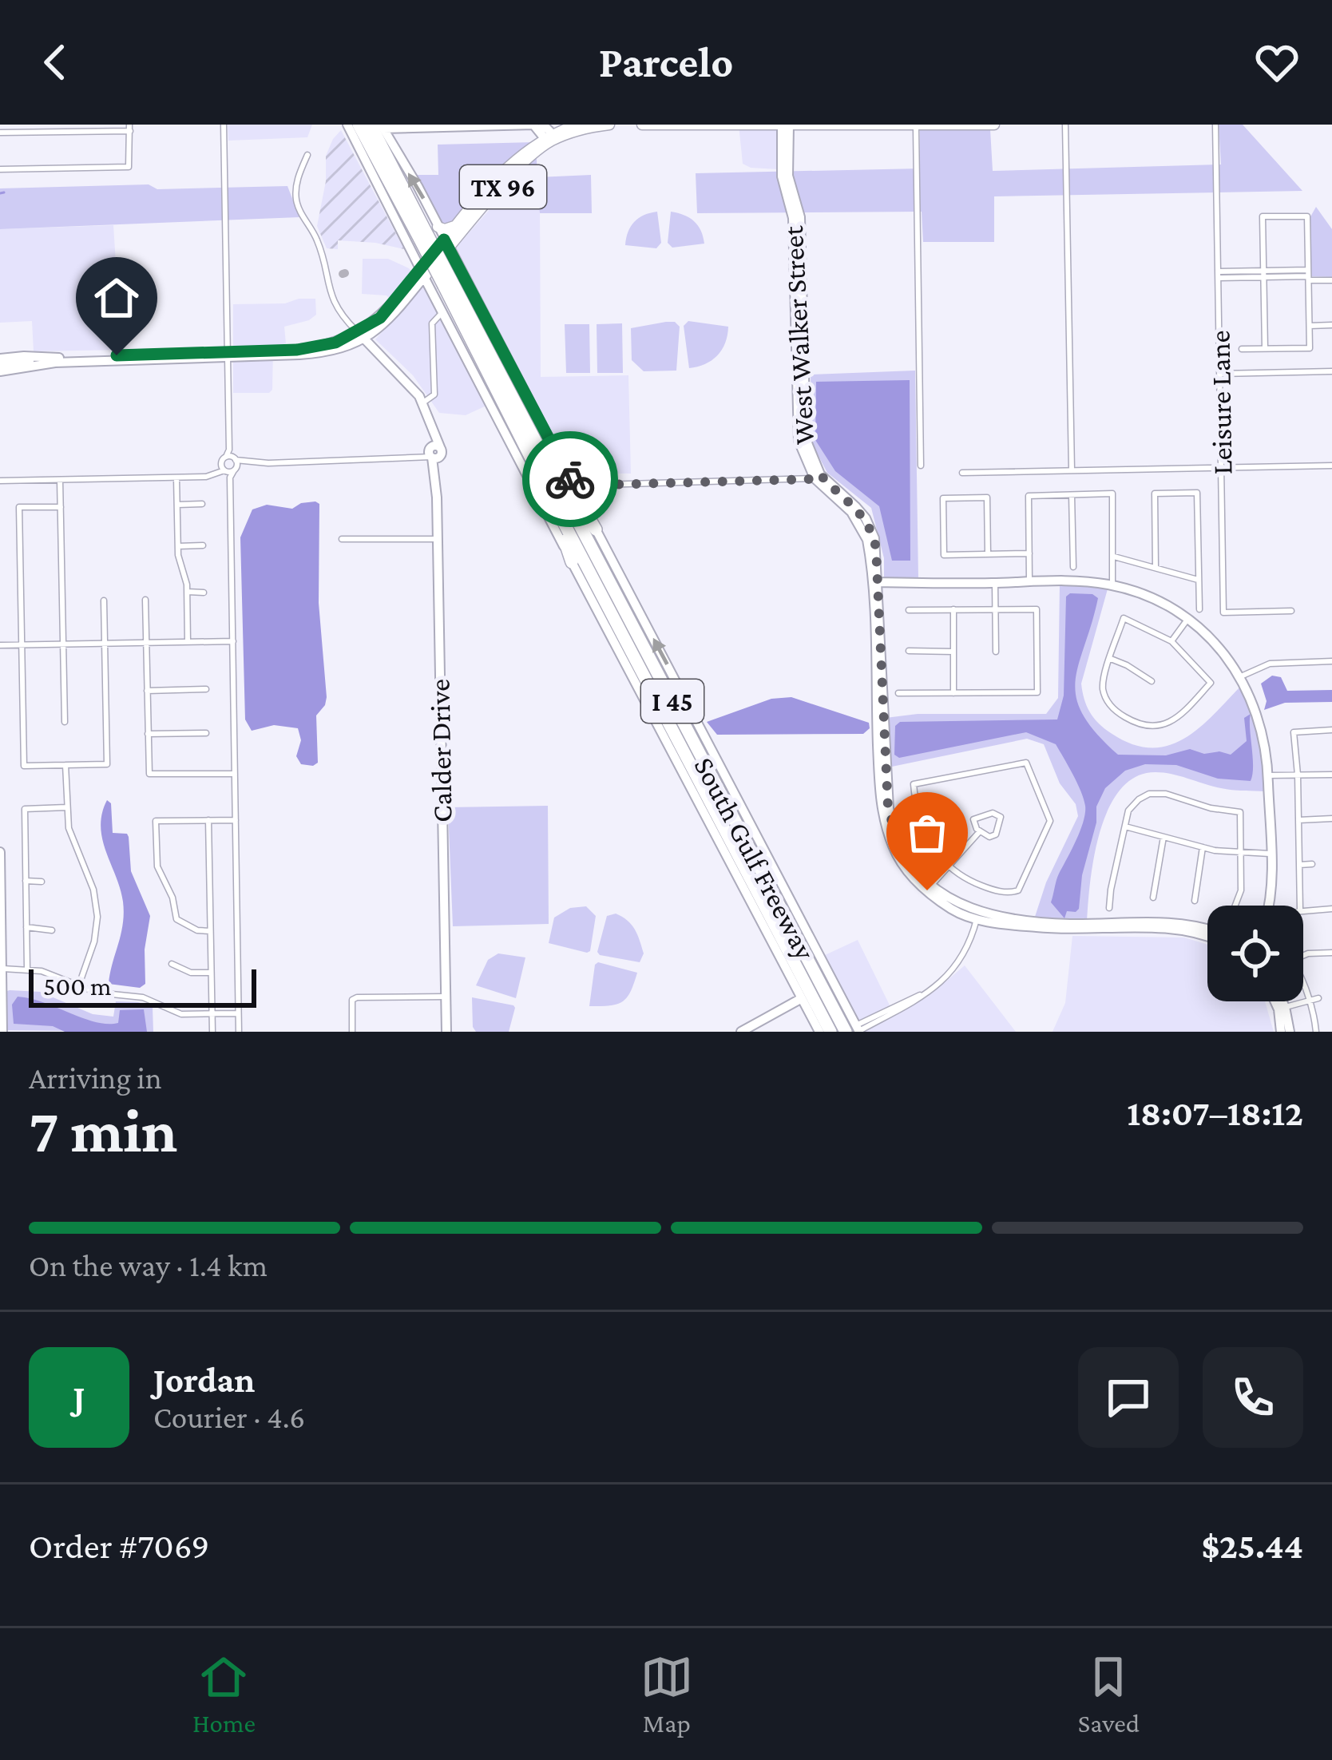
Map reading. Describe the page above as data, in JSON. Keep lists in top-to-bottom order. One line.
{"streets":{"highway":["I 45","South Gulf Freeway"],"main road":["TX 96"],"street":["West Walker Street","Leisure Lane","Calder Drive"]},"scale_bar":"500 m","page":{"header":"Parcelo","scale":"500 m","heading":["7 min","Arriving in","18:07–18:12"],"panel":["Jordan","Courier · 4.6","Order #7069","$25.44"],"bar":"On the way · 1.4 km","round":"J","tabs":["Home","Map","Saved"]}}
